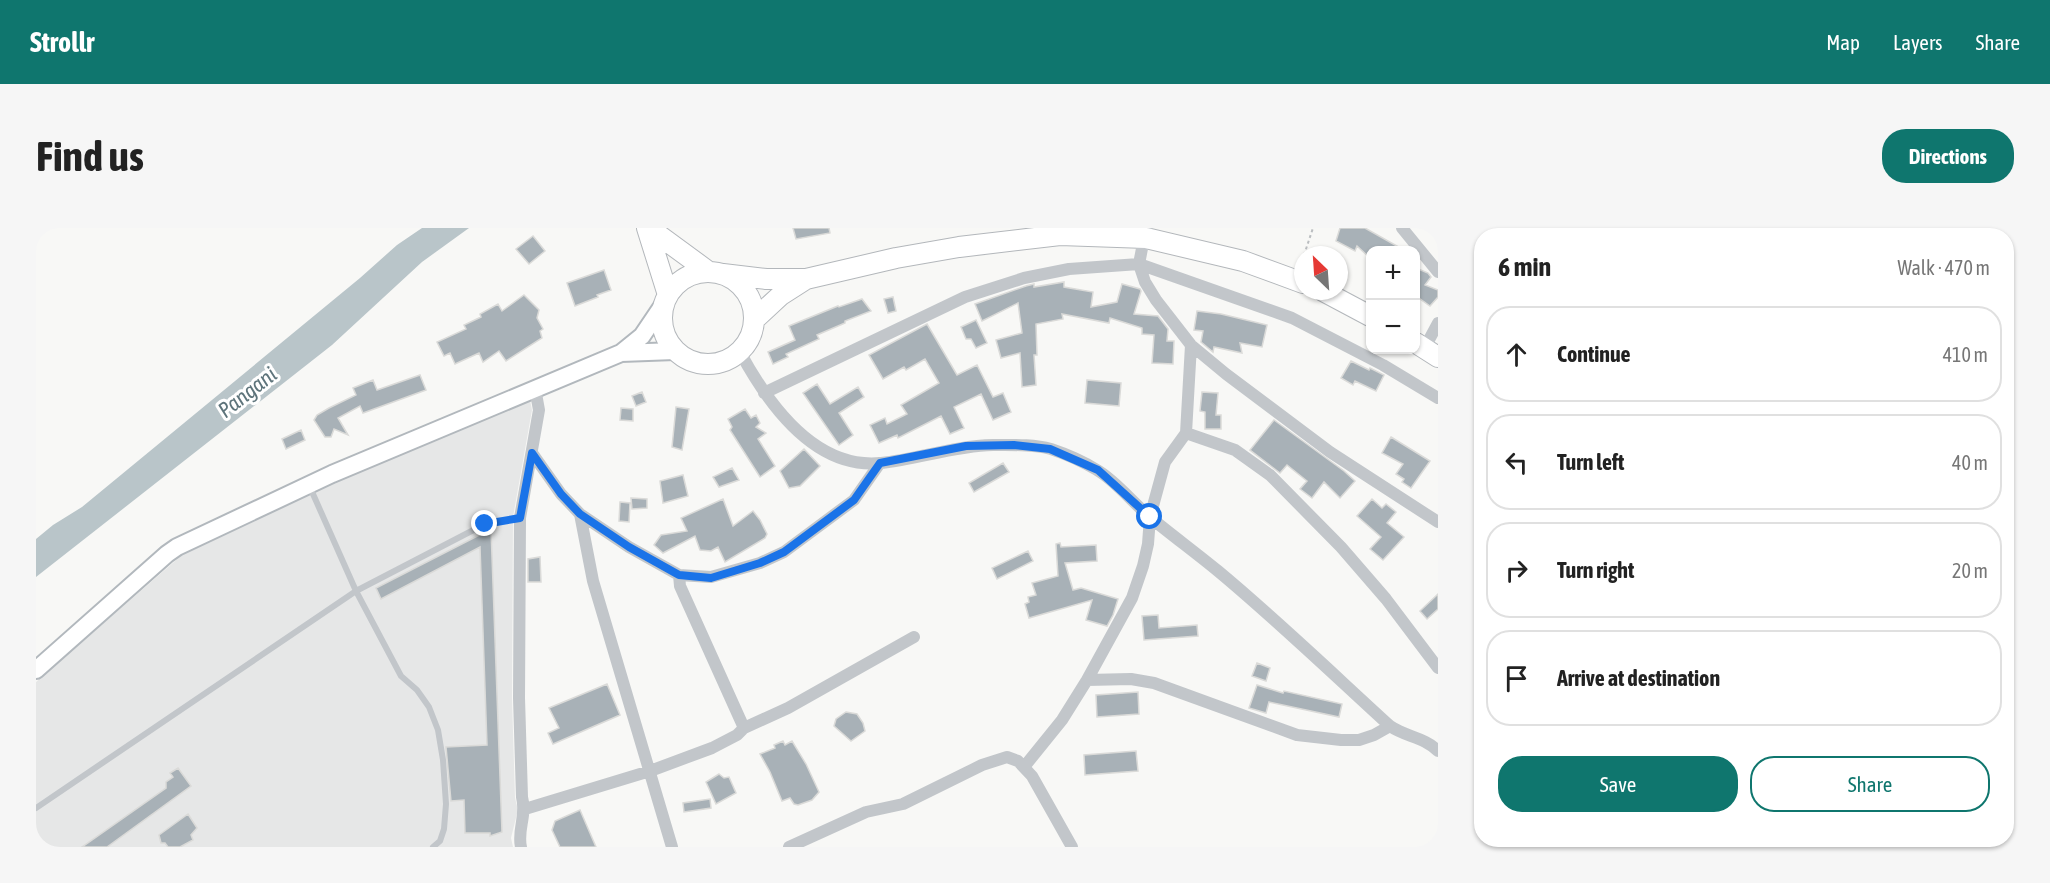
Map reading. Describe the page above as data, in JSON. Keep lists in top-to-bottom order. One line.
{"water":["Pangani"],"north":"top left","page":{"header":"Strollr","nav":["Map","Layers","Share"],"buttons":["Directions",["Save","Share"]],"title":"Find us","heading":["6 min","Walk · 470 m"],"map_buttons":["+","−"],"list":[["Continue","410 m"],["Turn left","40 m"],["Turn right","20 m"],"Arrive at destination"]}}
